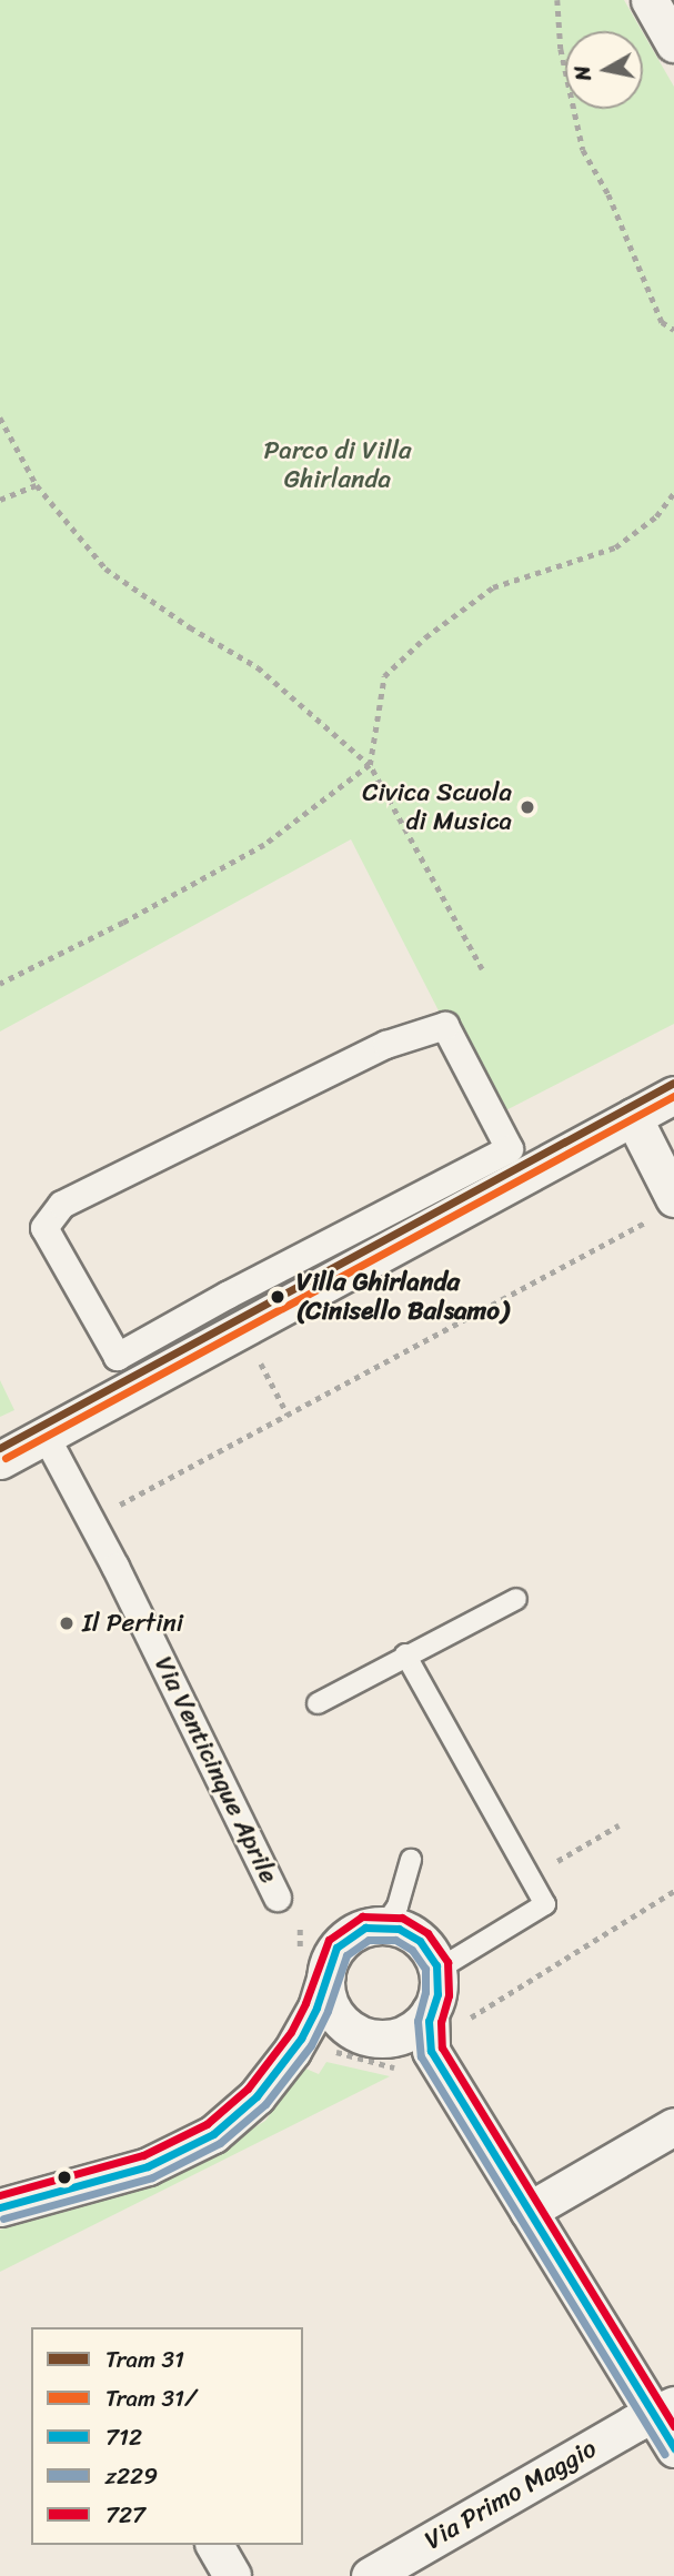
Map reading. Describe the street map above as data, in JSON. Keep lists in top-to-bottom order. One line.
{"streets":{"street":["Via Venticinque Aprile","Via Primo Maggio"]},"parks":["Parco di Villa Ghirlanda"],"places":["Civica Scuola di Musica","Villa Ghirlanda (Cinisello Balsamo)","Il Pertini"],"lines":["tram line 31","tram line 31/","transit line 727","transit line 712","transit line z229"],"legend":["Tram 31","Tram 31/","712","z229","727"],"north":"left"}
